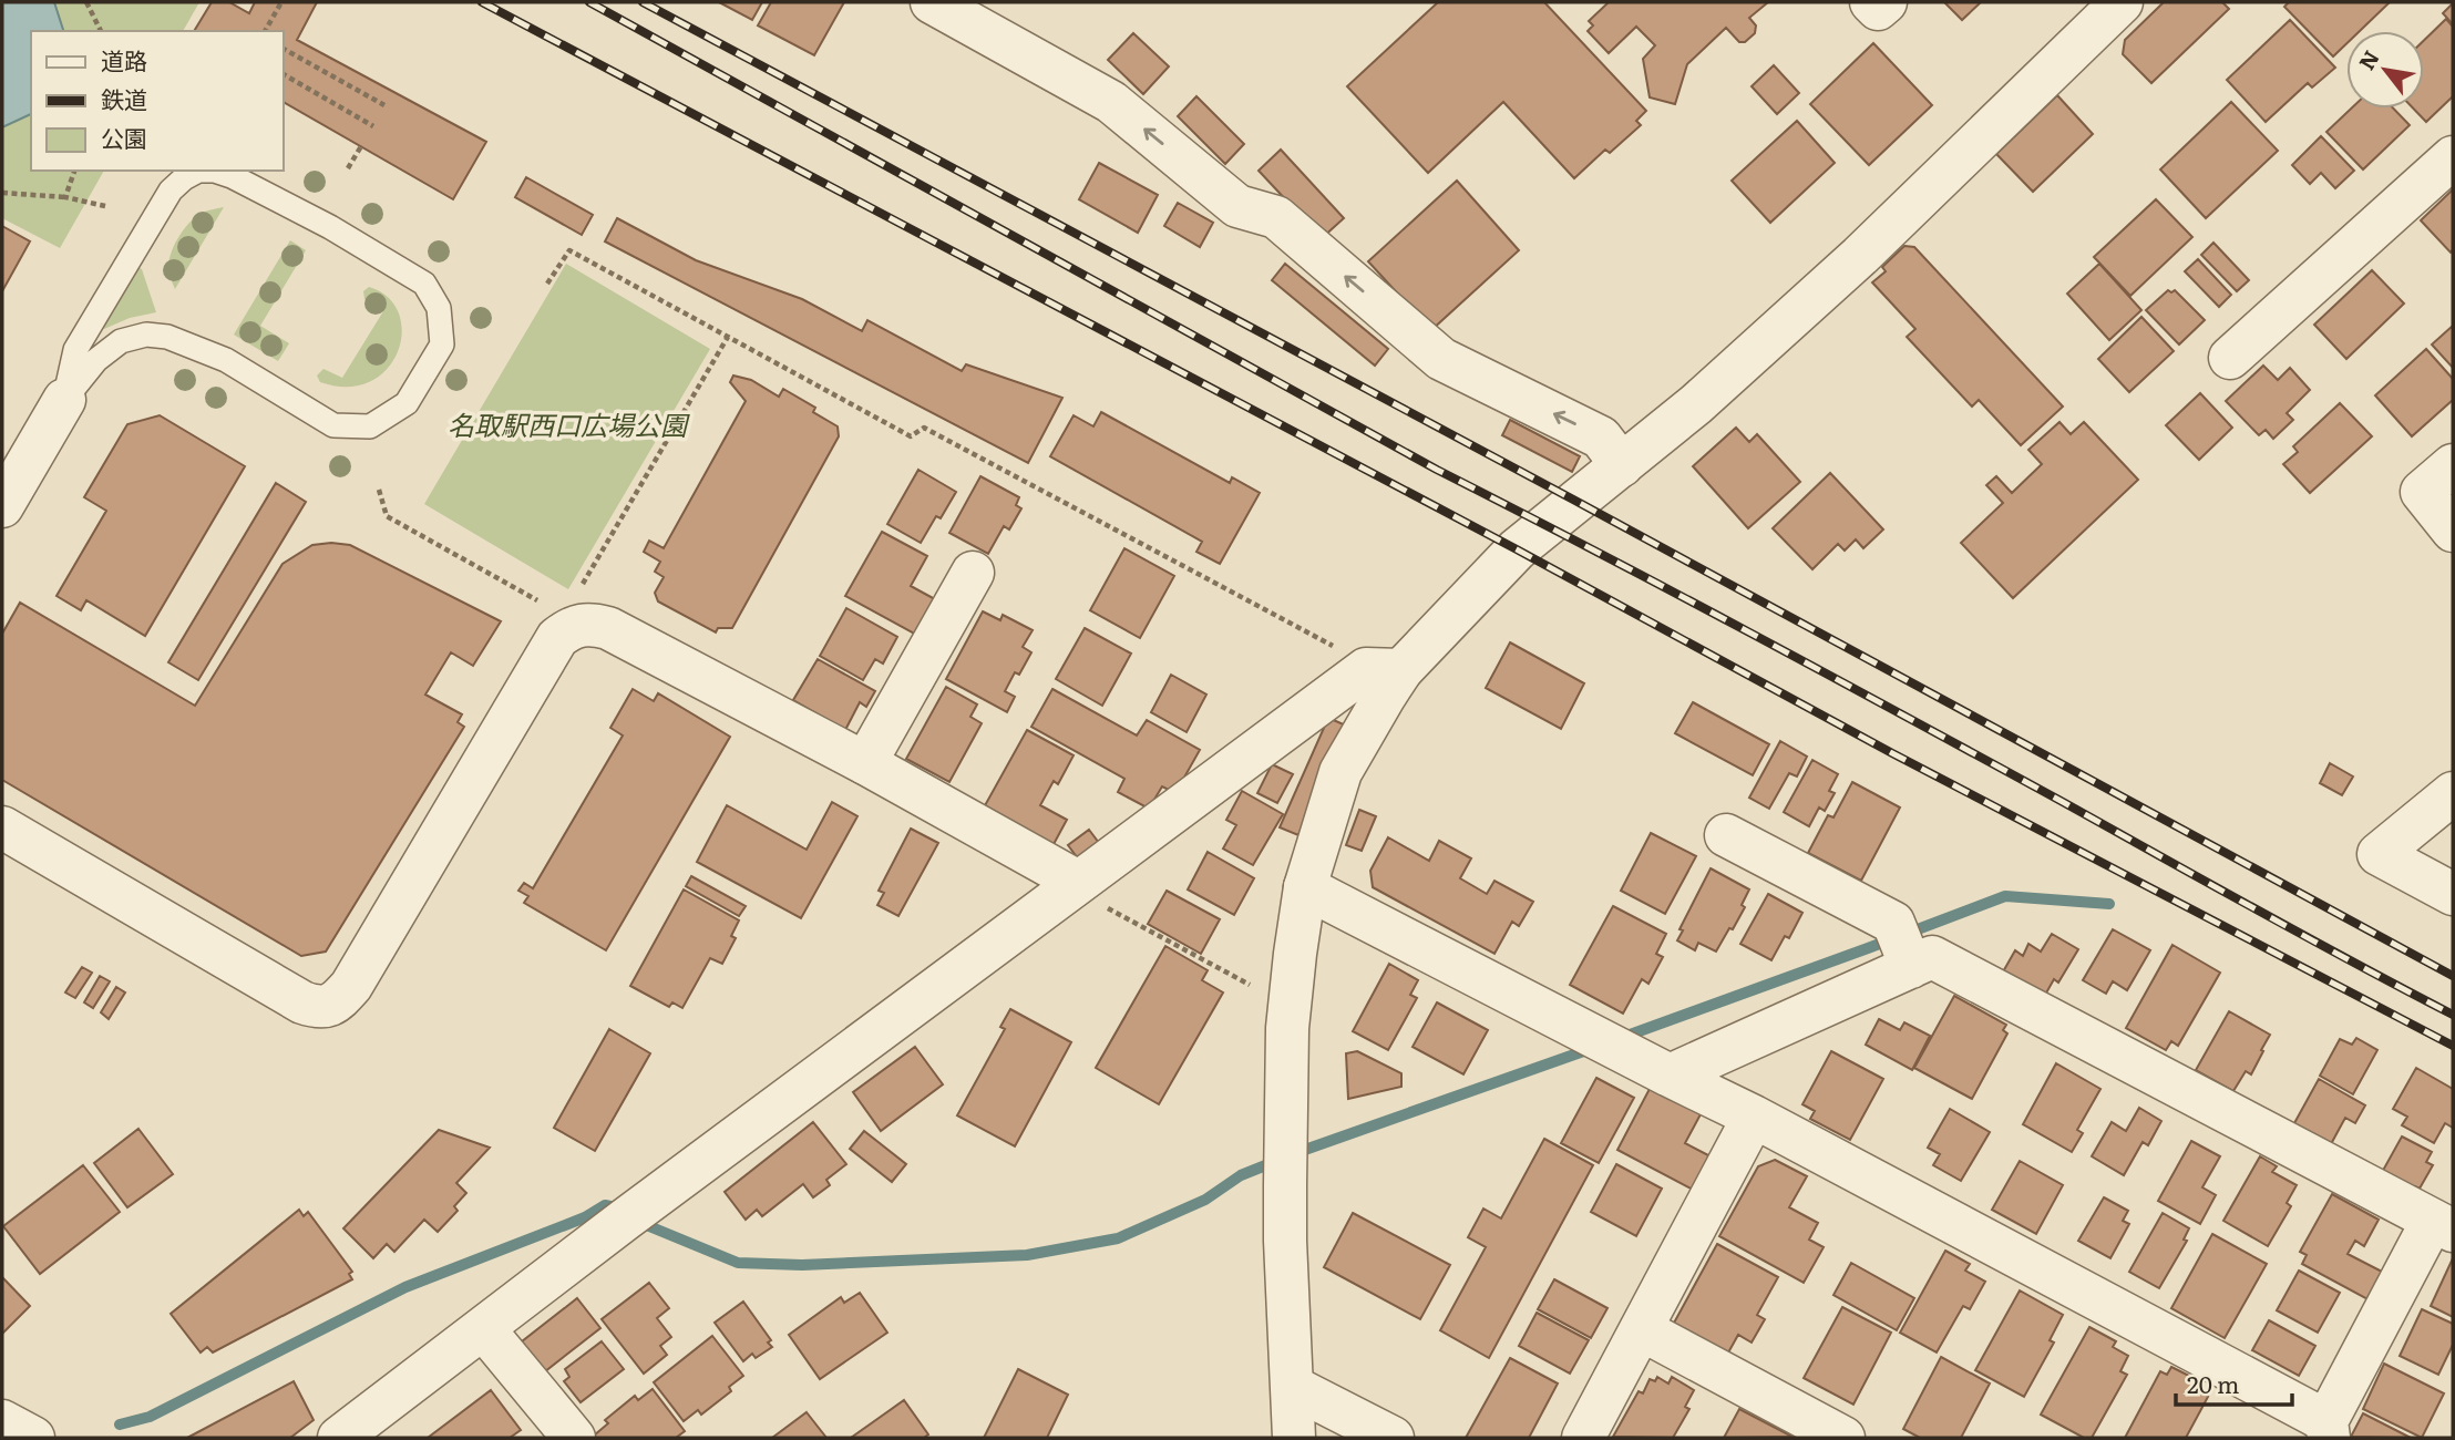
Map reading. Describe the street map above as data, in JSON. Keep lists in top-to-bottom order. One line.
{"parks":["名取駅西口広場公園"],"legend":["道路","鉄道","公園"],"scale_bar":"20 m","north":"top left"}
